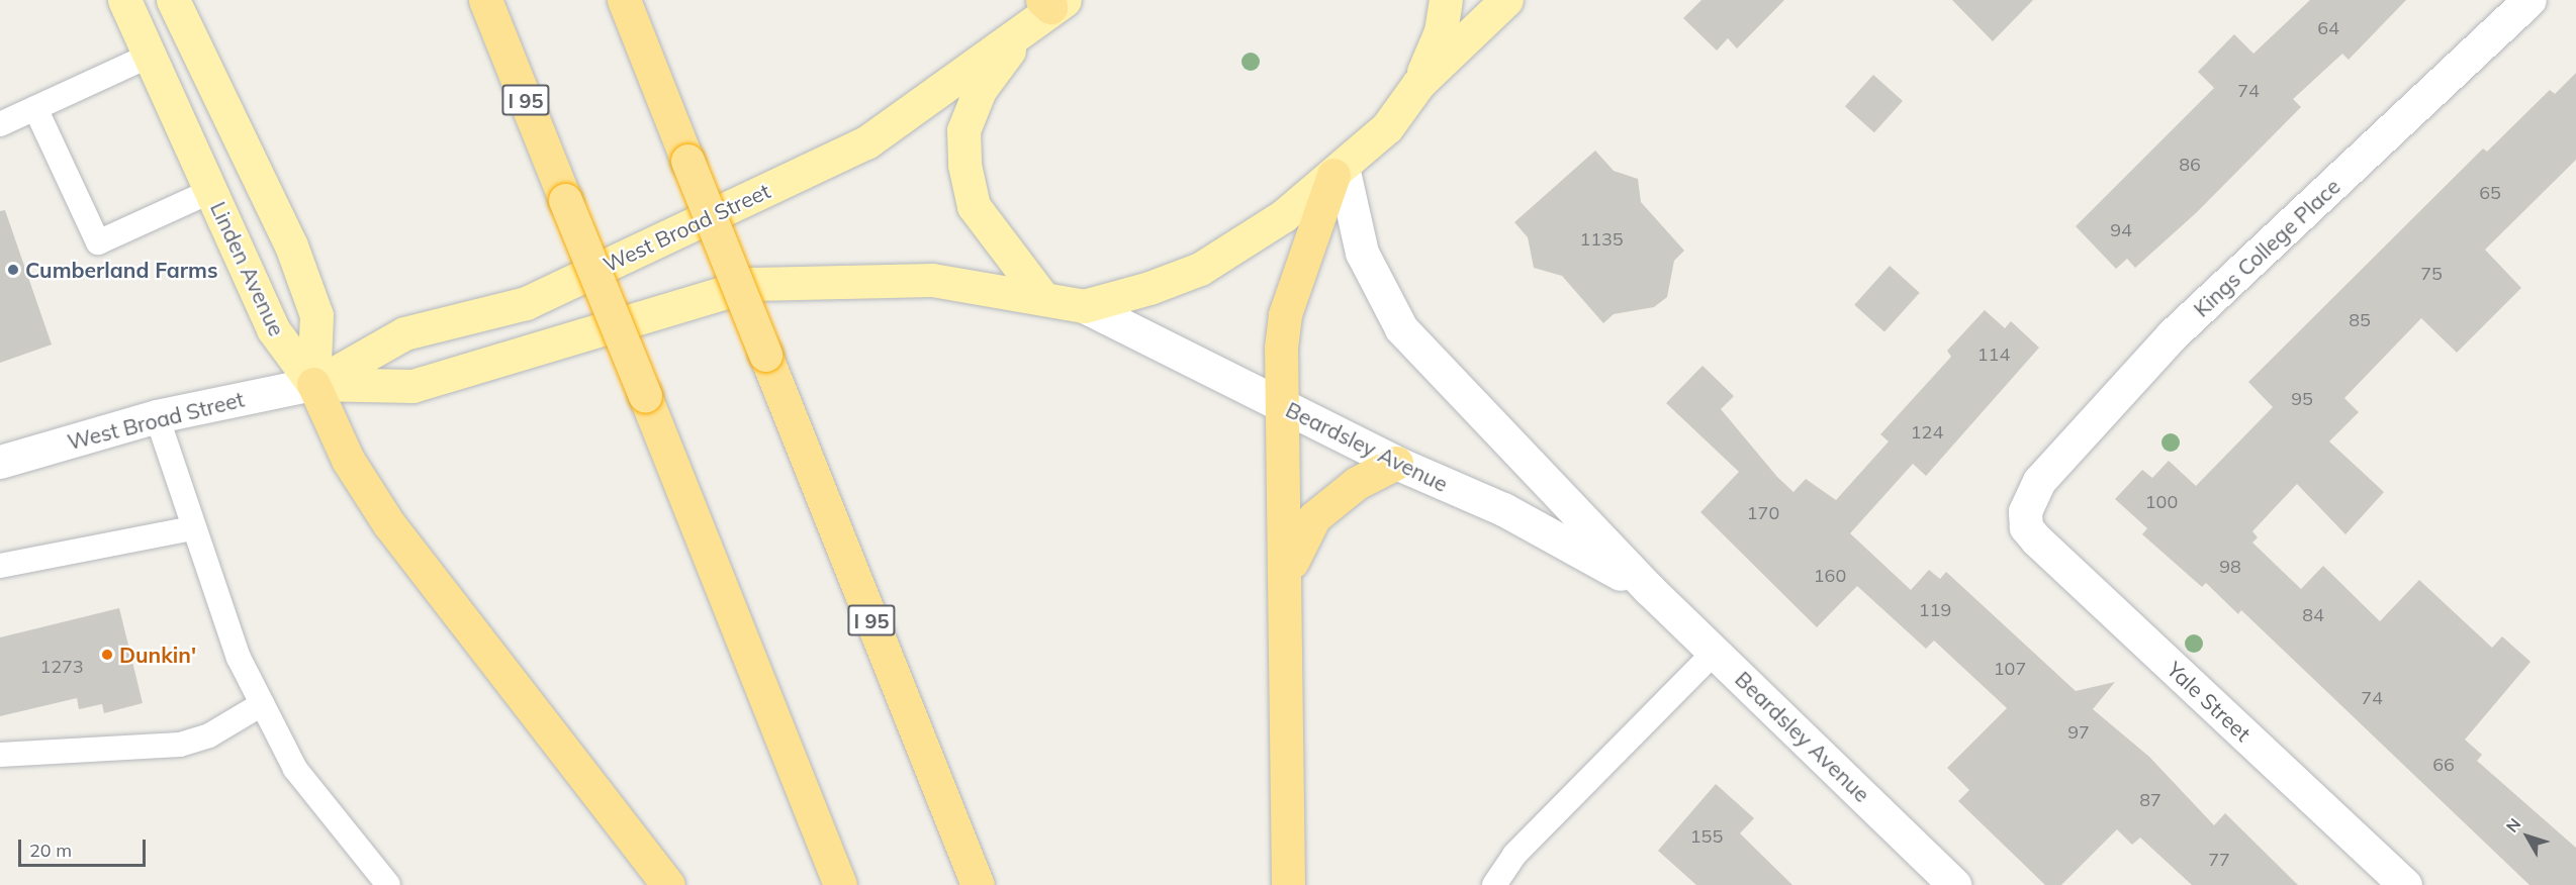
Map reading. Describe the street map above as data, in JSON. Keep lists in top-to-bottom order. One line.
{"streets":{"highway":["I 95"],"main road":["West Broad Street","Linden Avenue"],"street":["Kings College Place","Beardsley Avenue","Yale Street"]},"crossings":[["West Broad Street","Linden Avenue"],["West Broad Street","Beardsley Avenue"],["Kings College Place","Yale Street"]],"places":["Cumberland Farms","Dunkin'"],"house_numbers":["64","74","86","65","94","1135","75","85","114","95","124","100","170","98","160","119","84","1273","107","74","97","66","87","155","77"],"scale_bar":"20 m","north":"top left"}
